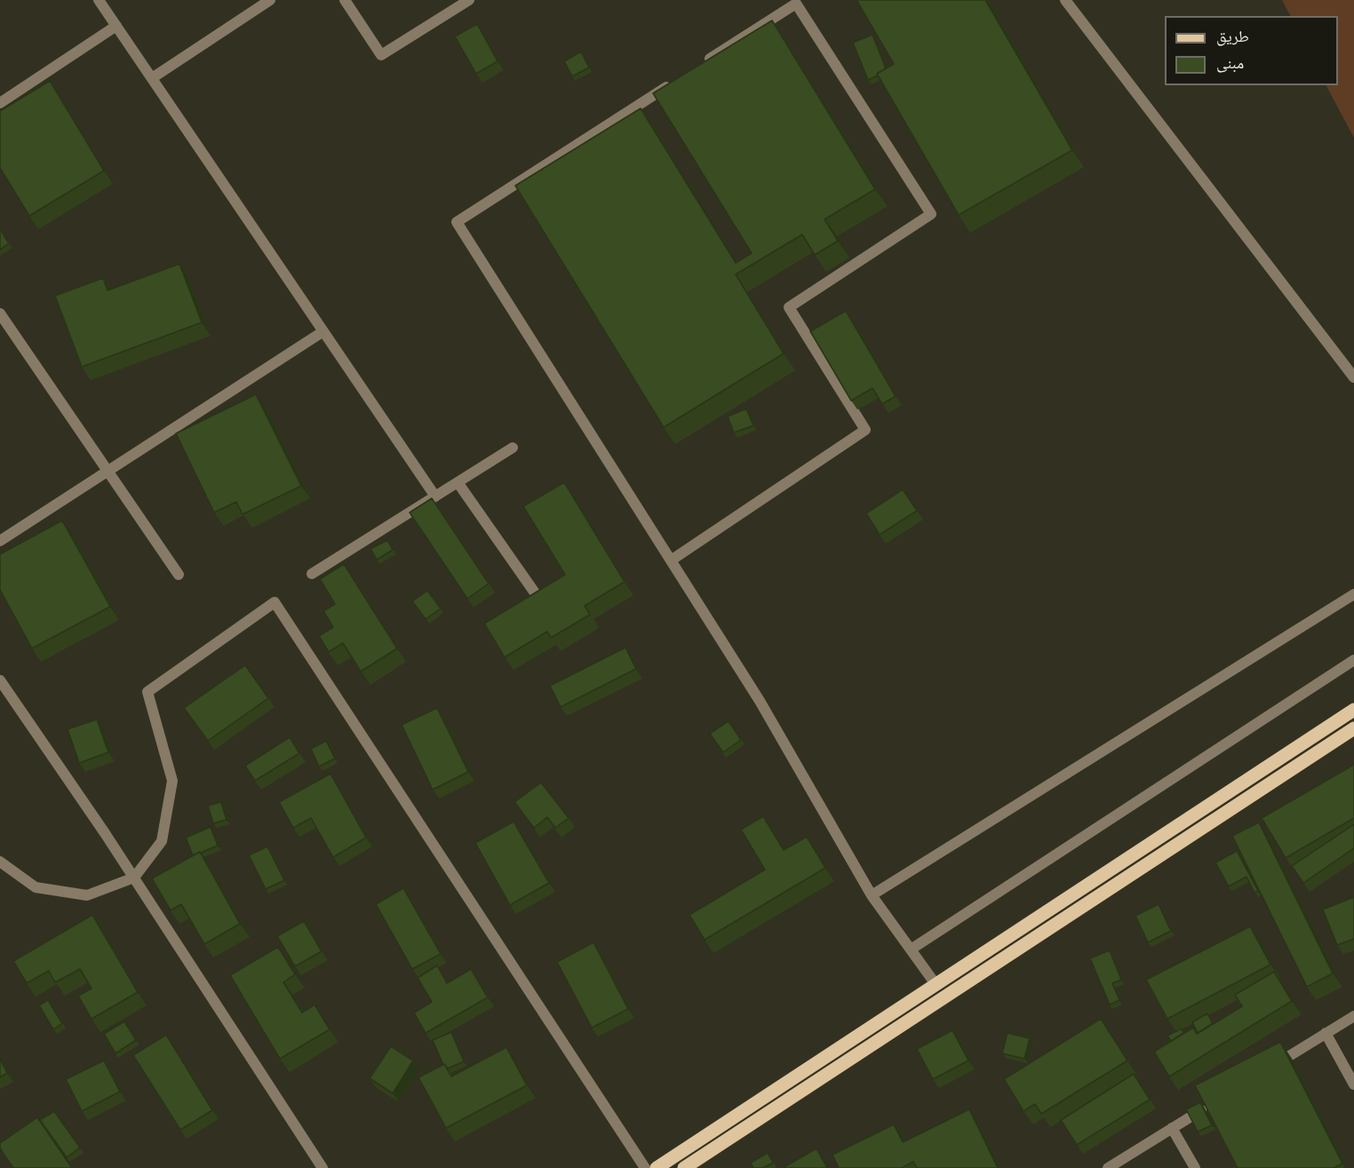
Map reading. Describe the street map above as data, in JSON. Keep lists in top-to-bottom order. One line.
{"legend":["طريق","مبنى"]}
